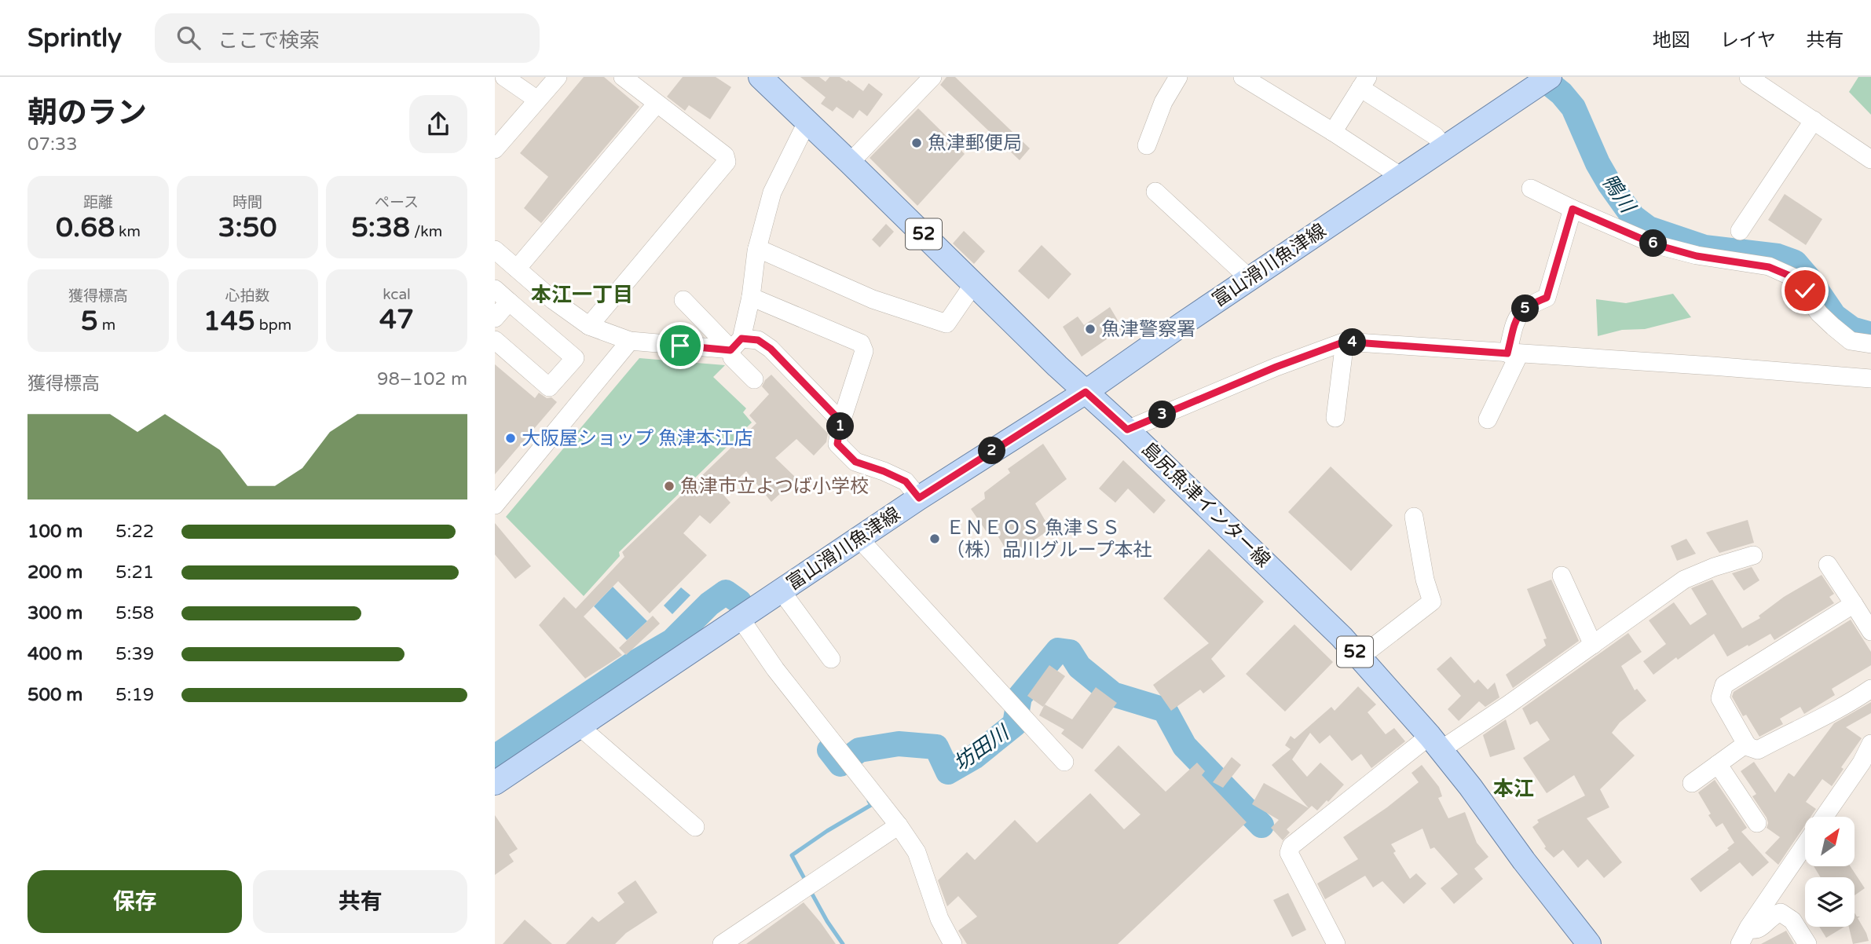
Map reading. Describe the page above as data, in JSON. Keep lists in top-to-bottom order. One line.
{"streets":{"main road":["52","富山滑川魚津線","島尻魚津インター線"]},"crossings":[["富山滑川魚津線","島尻魚津インター線"]],"districts":["本江一丁目","本江"],"water":["鴨川","坊田川"],"places":["魚津郵便局","魚津警察署","大阪屋ショップ 魚津本江店","魚津市立よつば小学校","ＥＮＥＯＳ 魚津ＳＳ （株）品川グループ本社"],"north":"top right","page":{"header":"Sprintly","search":"ここで検索","nav":["地図","レイヤ","共有"],"heading":["朝のラン","07:33"],"stats":[["距離","0.68 km"],["時間","3:50"],["ペース","5:38 /km"],["獲得標高","5 m"],["心拍数","145 bpm"],["kcal","47"]],"pins":["6","5","4","3","1","2"],"chart":["獲得標高","98–102 m"],"list":[{"name":"100 m","note":"5:22"},{"name":"200 m","note":"5:21"},{"name":"300 m","note":"5:58"},{"name":"400 m","note":"5:39"},{"name":"500 m","note":"5:19"}],"buttons":["保存","共有"]}}
